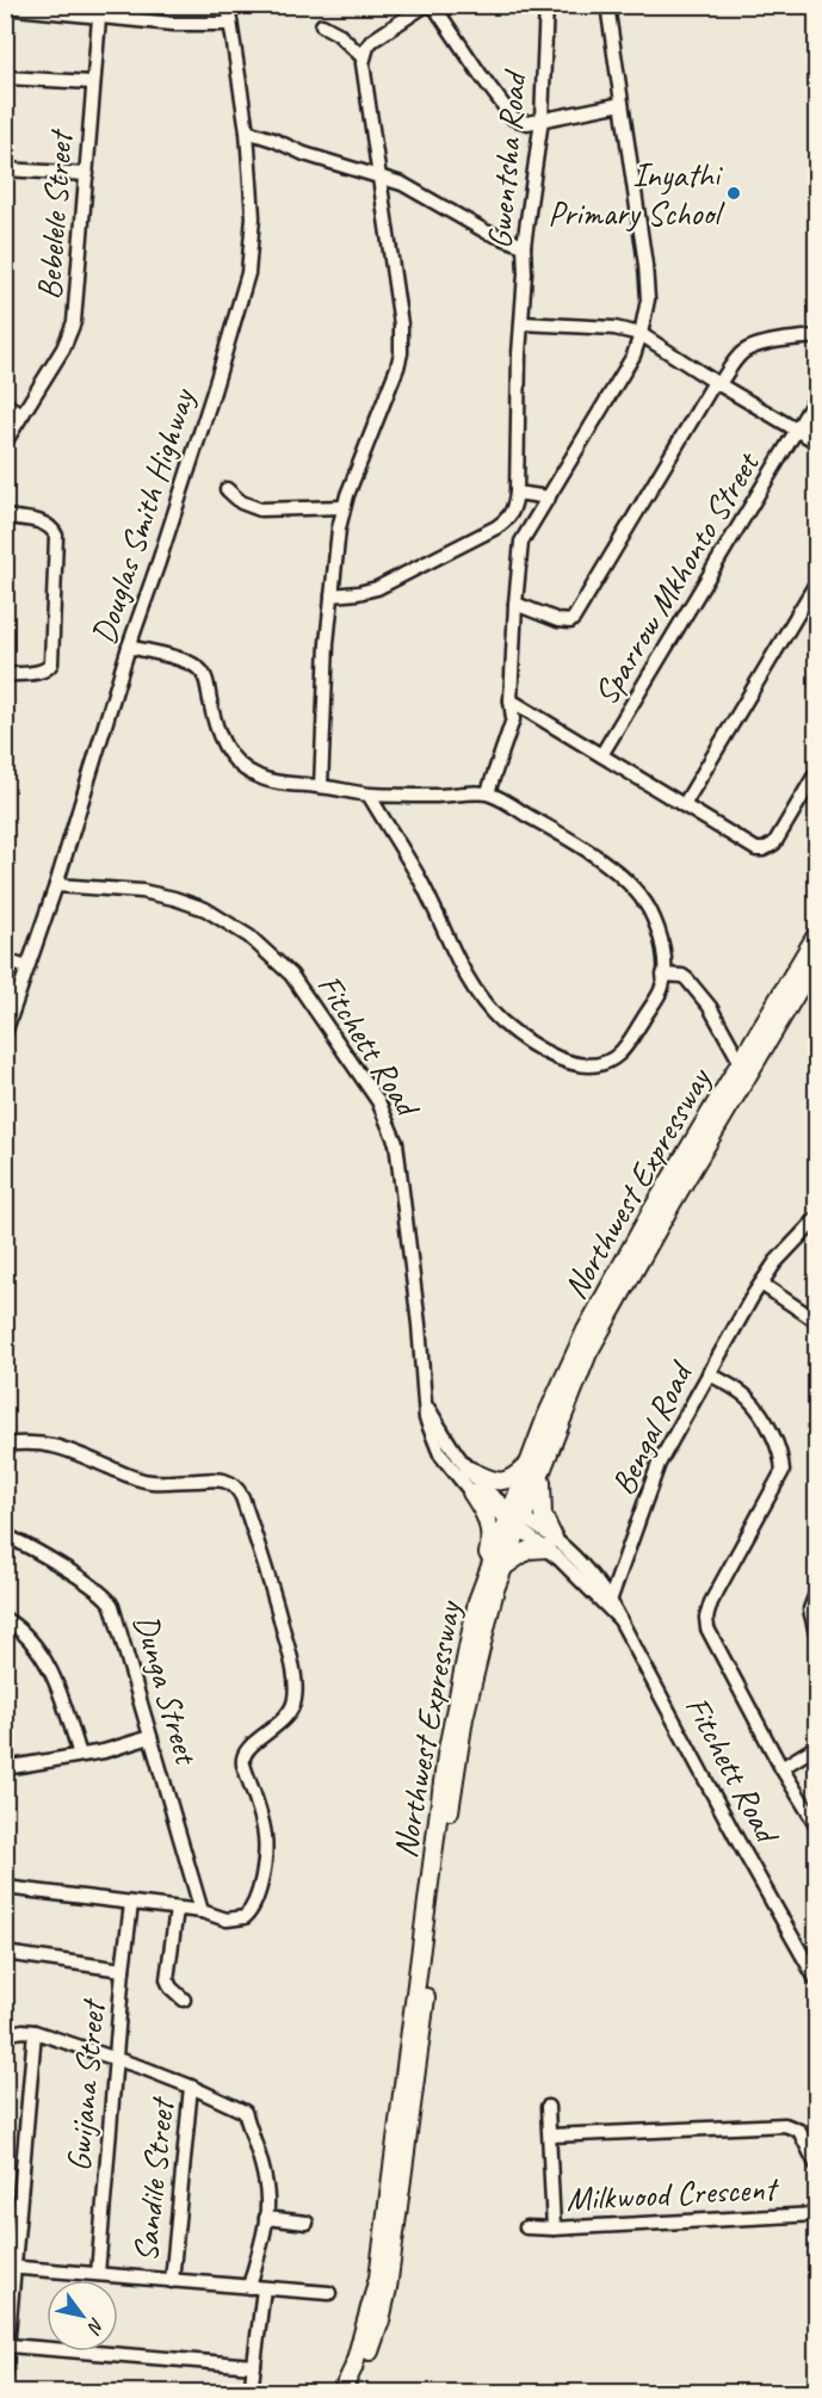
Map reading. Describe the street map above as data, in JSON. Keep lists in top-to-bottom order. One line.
{"streets":{"main road":["Northwest Expressway"],"street":["Gwentsha Road","Bebelele Street","Douglas Smith Highway","Sparrow Mkhonto Street","Fitchett Road","Bengal Road","Dunga Street","Gwijana Street","Sandile Street","Milkwood Crescent"]},"crossings":[["Douglas Smith Highway","Fitchett Road"],["Fitchett Road","Northwest Expressway"],["Fitchett Road","Bengal Road"],["Gwijana Street","Sandile Street"]],"places":["Inyathi Primary School"],"north":"bottom right"}
